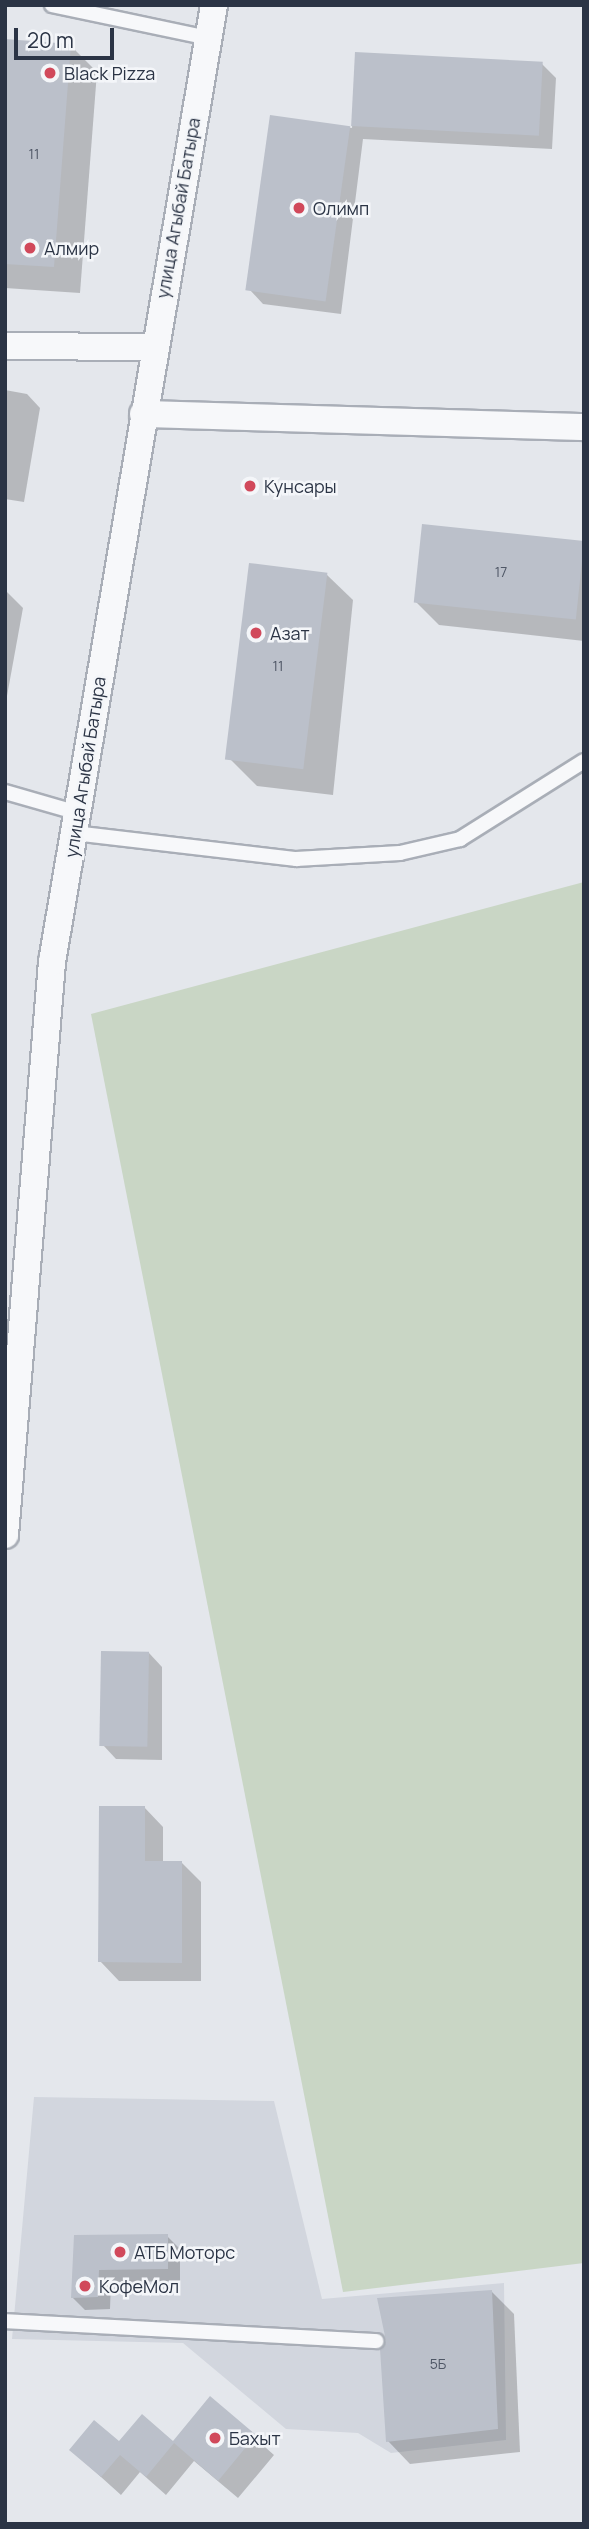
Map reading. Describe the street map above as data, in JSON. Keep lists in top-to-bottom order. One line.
{"streets":{"street":["улица Агыбай Батыра"]},"places":["Black Pizza","Олимп","Алмир","Кунсары","Азат","АТБ Моторс","КофеМол","Бахыт"],"house_numbers":["11","17","11","5Б"],"scale_bar":"20 m"}
